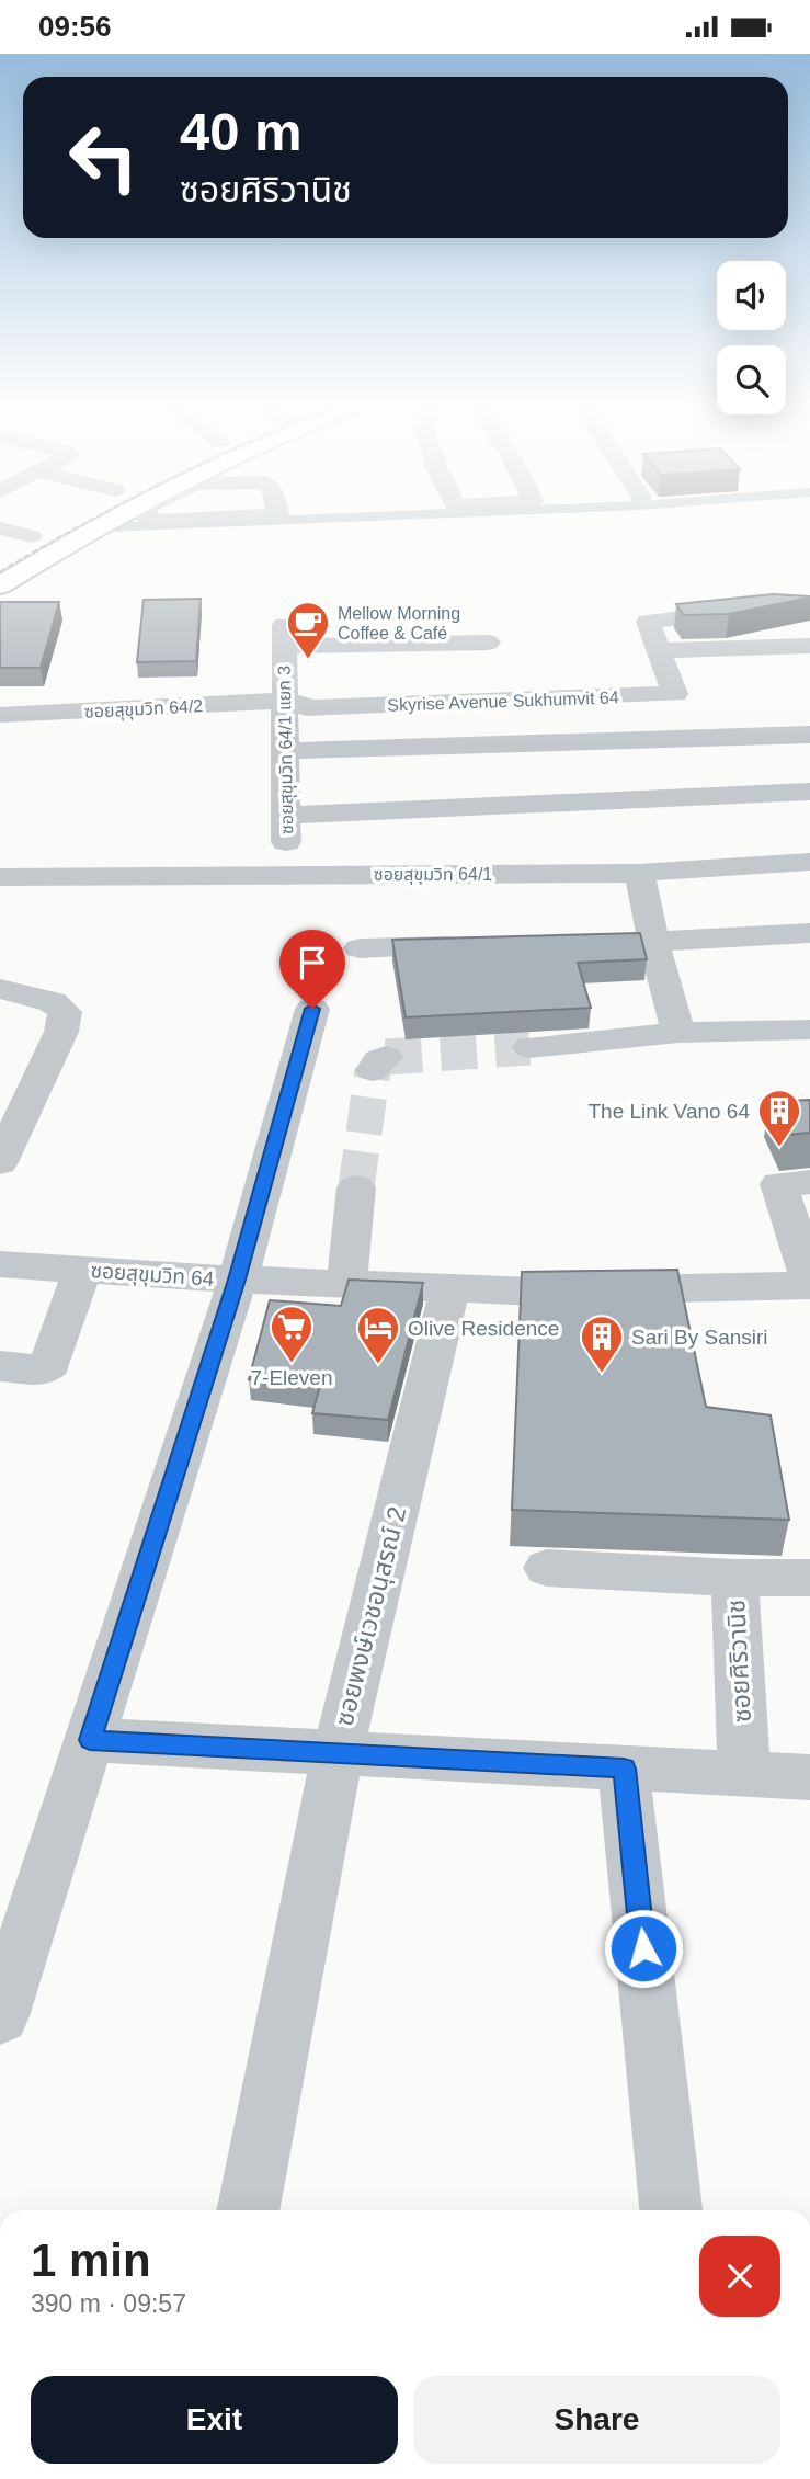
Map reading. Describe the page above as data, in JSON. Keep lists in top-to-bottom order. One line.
{"streets":{"street":["Skyrise Avenue Sukhumvit 64","ซอยสุขุมวิท 64/2","ซอยสุขุมวิท 64/1 แยก 3","ซอยสุขุมวิท 64/1","ซอยสุขุมวิท 64","ซอยพงษ์เวชอนุสรณ์ 2","ซอยศิริวานิช"]},"crossings":[["Skyrise Avenue Sukhumvit 64","ซอยสุขุมวิท 64/2"],["Skyrise Avenue Sukhumvit 64","ซอยสุขุมวิท 64/1 แยก 3"],["ซอยสุขุมวิท 64/2","ซอยสุขุมวิท 64/1 แยก 3"],["ซอยสุขุมวิท 64/1 แยก 3","ซอยสุขุมวิท 64/1"],["ซอยสุขุมวิท 64","ซอยพงษ์เวชอนุสรณ์ 2"]],"places":{"cafe":["Mellow Morning Coffee & Café"],"building":["The Link Vano 64","Sari By Sansiri"],"supermarket":["7-Eleven"],"hotel":["Olive Residence"]},"page":{"status":"09:56","turn":["40 m","ซอยศิริวานิช"],"heading":["1 min","390 m · 09:57"],"buttons":["Exit","Share"]}}
